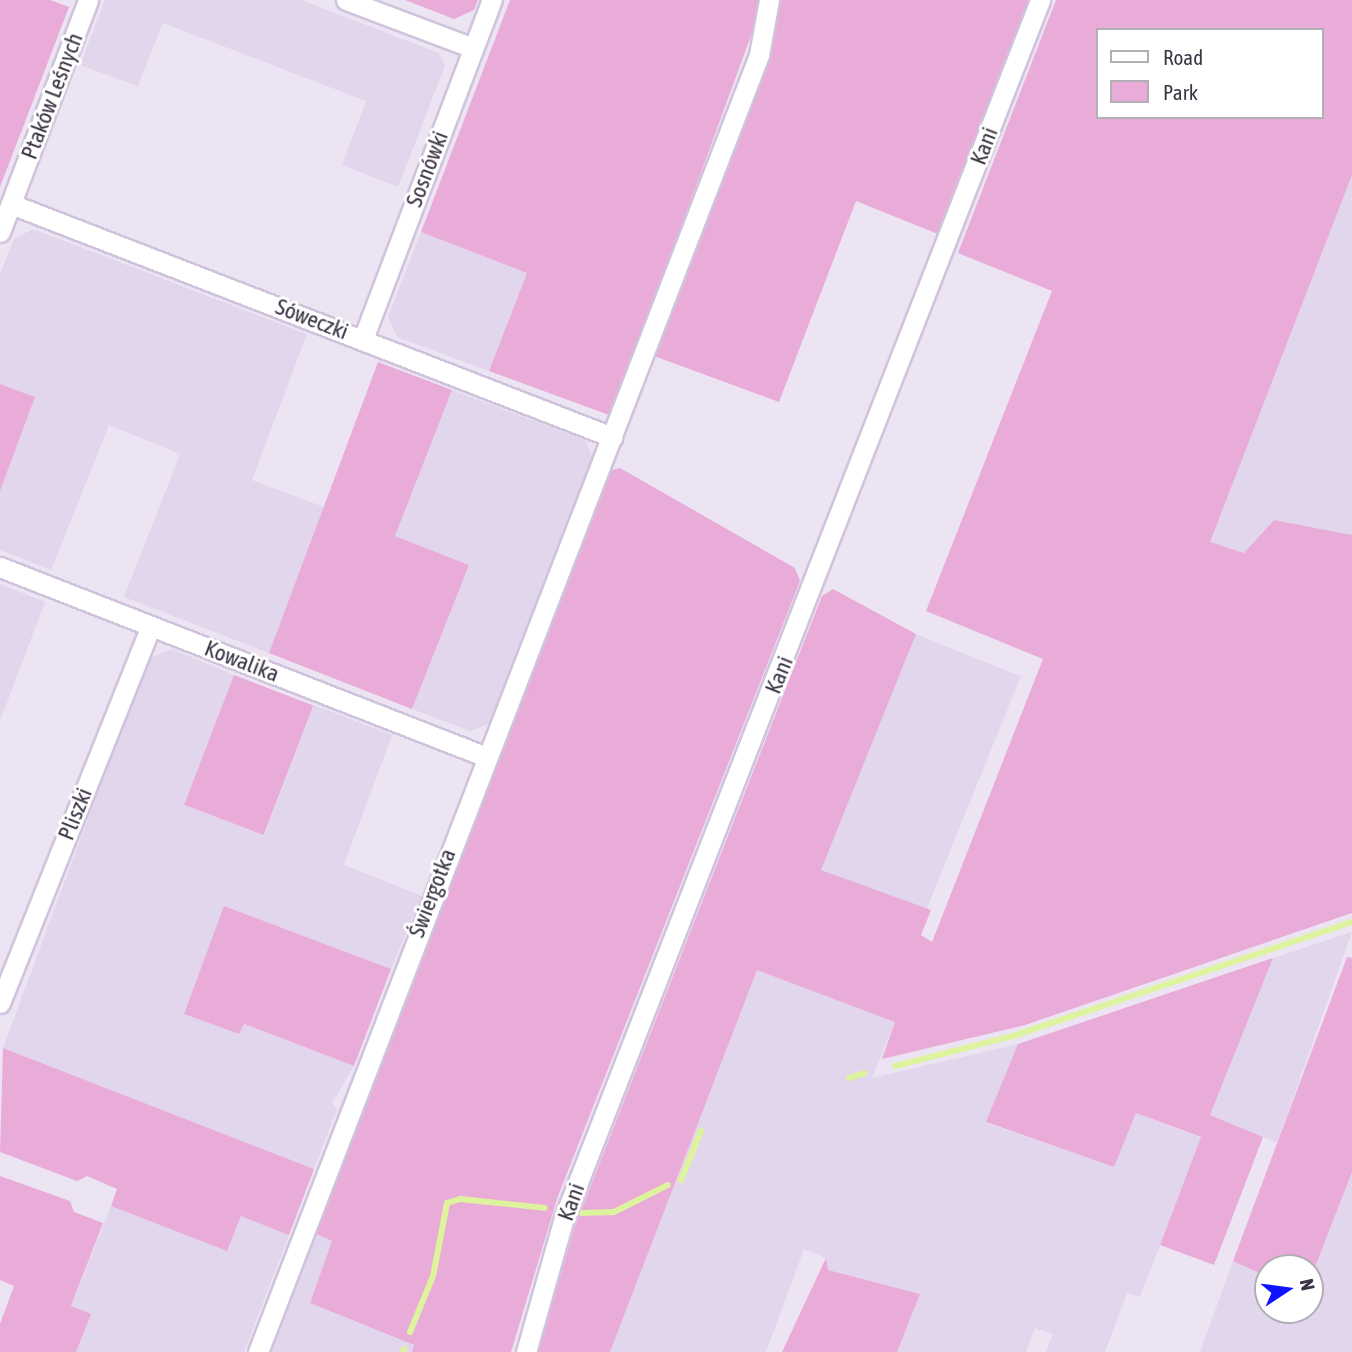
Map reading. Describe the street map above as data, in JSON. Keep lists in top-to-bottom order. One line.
{"streets":{"street":["Ptaków Leśnych","Kani","Sosnówki","Sóweczki","Kowalika","Pliszki","Świergotka"]},"crossings":[["Ptaków Leśnych","Sóweczki"],["Sosnówki","Sóweczki"],["Sóweczki","Świergotka"],["Kowalika","Pliszki"],["Kowalika","Świergotka"]],"legend":["Road","Park"],"north":"right"}
